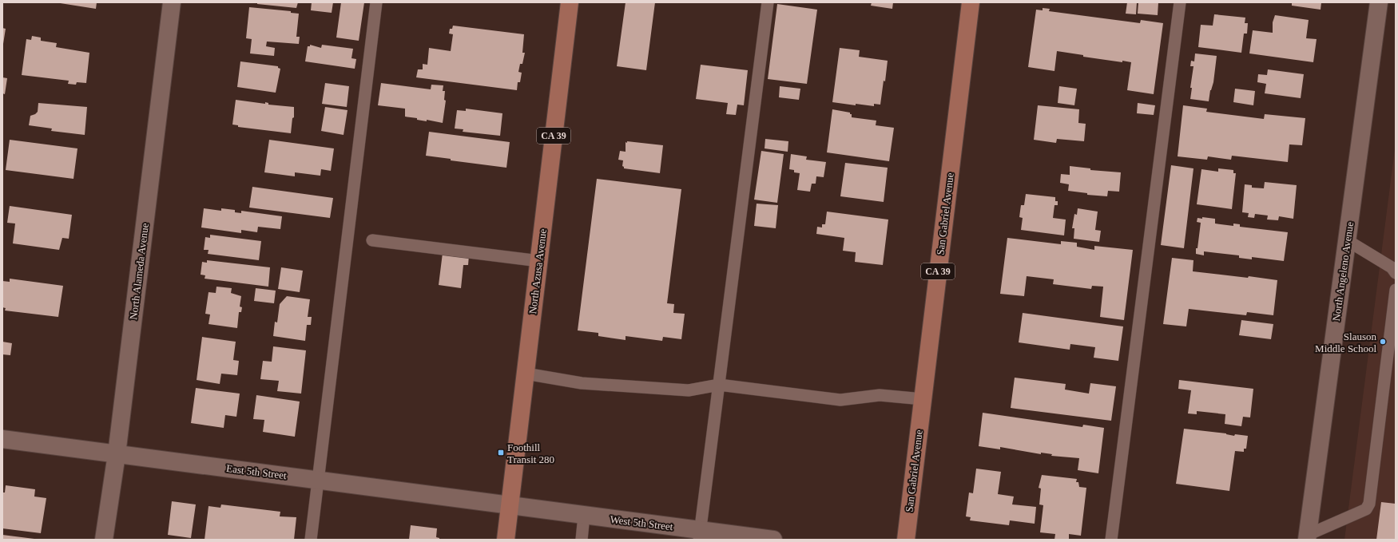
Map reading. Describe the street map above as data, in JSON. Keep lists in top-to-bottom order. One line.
{"streets":{"main road":["CA 39","San Gabriel Avenue","North Azusa Avenue"],"street":["North Alameda Avenue","North Angeleno Avenue","East 5th Street","West 5th Street"]},"crossings":[["North Alameda Avenue","East 5th Street"],["North Azusa Avenue","East 5th Street"],["North Azusa Avenue","West 5th Street"],["East 5th Street","West 5th Street"]],"places":{"other":["Slauson Middle School"],"transit":["Foothill Transit 280"]}}
